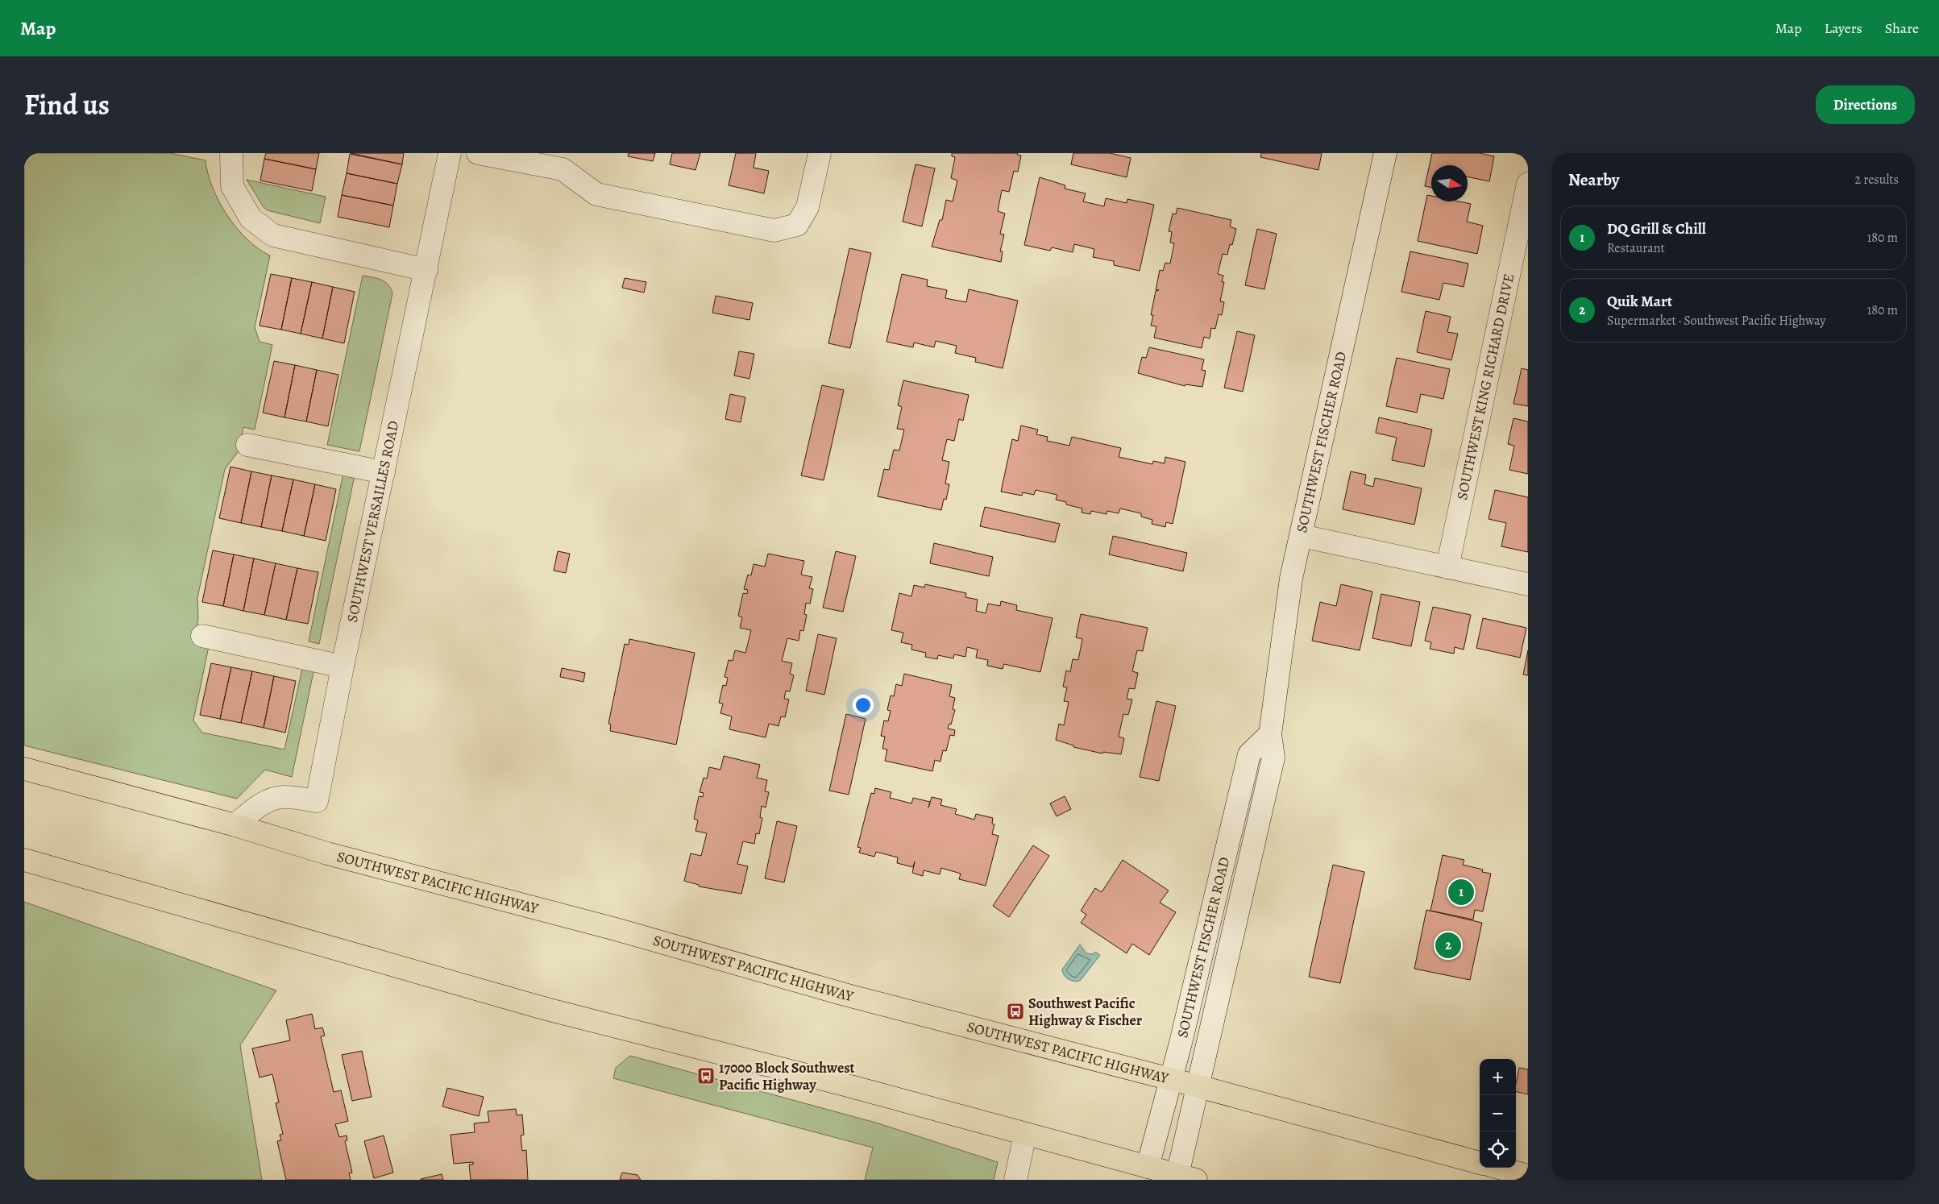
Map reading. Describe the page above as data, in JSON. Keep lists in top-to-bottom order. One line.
{"streets":{"highway":["SOUTHWEST PACIFIC HIGHWAY"],"street":["SOUTHWEST KING RICHARD DRIVE","SOUTHWEST FISCHER ROAD","SOUTHWEST VERSAILLES ROAD"]},"crossings":[["SOUTHWEST FISCHER ROAD","SOUTHWEST PACIFIC HIGHWAY"],["SOUTHWEST VERSAILLES ROAD","SOUTHWEST PACIFIC HIGHWAY"]],"places":{"bus stop":["Southwest Pacific Highway & Fischer","17000 Block Southwest Pacific Highway"]},"north":"right","page":{"header":"Map","nav":["Map","Layers","Share"],"title":"Find us","buttons":"Directions","heading":["Nearby","2 results"],"list":[{"mark":"1","name":"DQ Grill & Chill","note":"Restaurant","value":"180 m"},{"mark":"2","name":"Quik Mart","note":"Supermarket · Southwest Pacific Highway","value":"180 m"}],"pins":["1","2"],"map_buttons":["+","−"]}}
